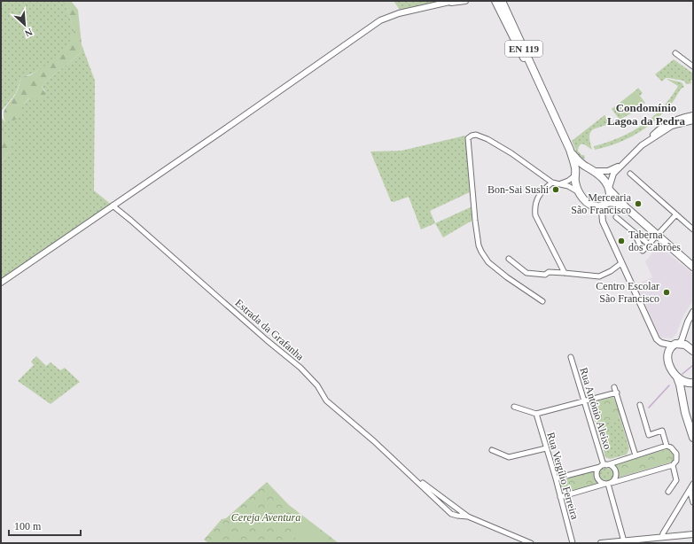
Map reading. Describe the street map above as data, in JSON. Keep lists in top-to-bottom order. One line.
{"streets":{"main road":["EN 119"],"street":["Estrada da Grafanha","Rua António Aleixo","Rua Vergílio Ferreira"]},"districts":["Condomínio Lagoa da Pedra"],"parks":["Cereja Aventura"],"places":["Bon-Sai Sushi","Mercearia São Francisco","Taberna dos Cabrões","Centro Escolar São Francisco"],"scale_bar":"100 m","north":"bottom right"}
